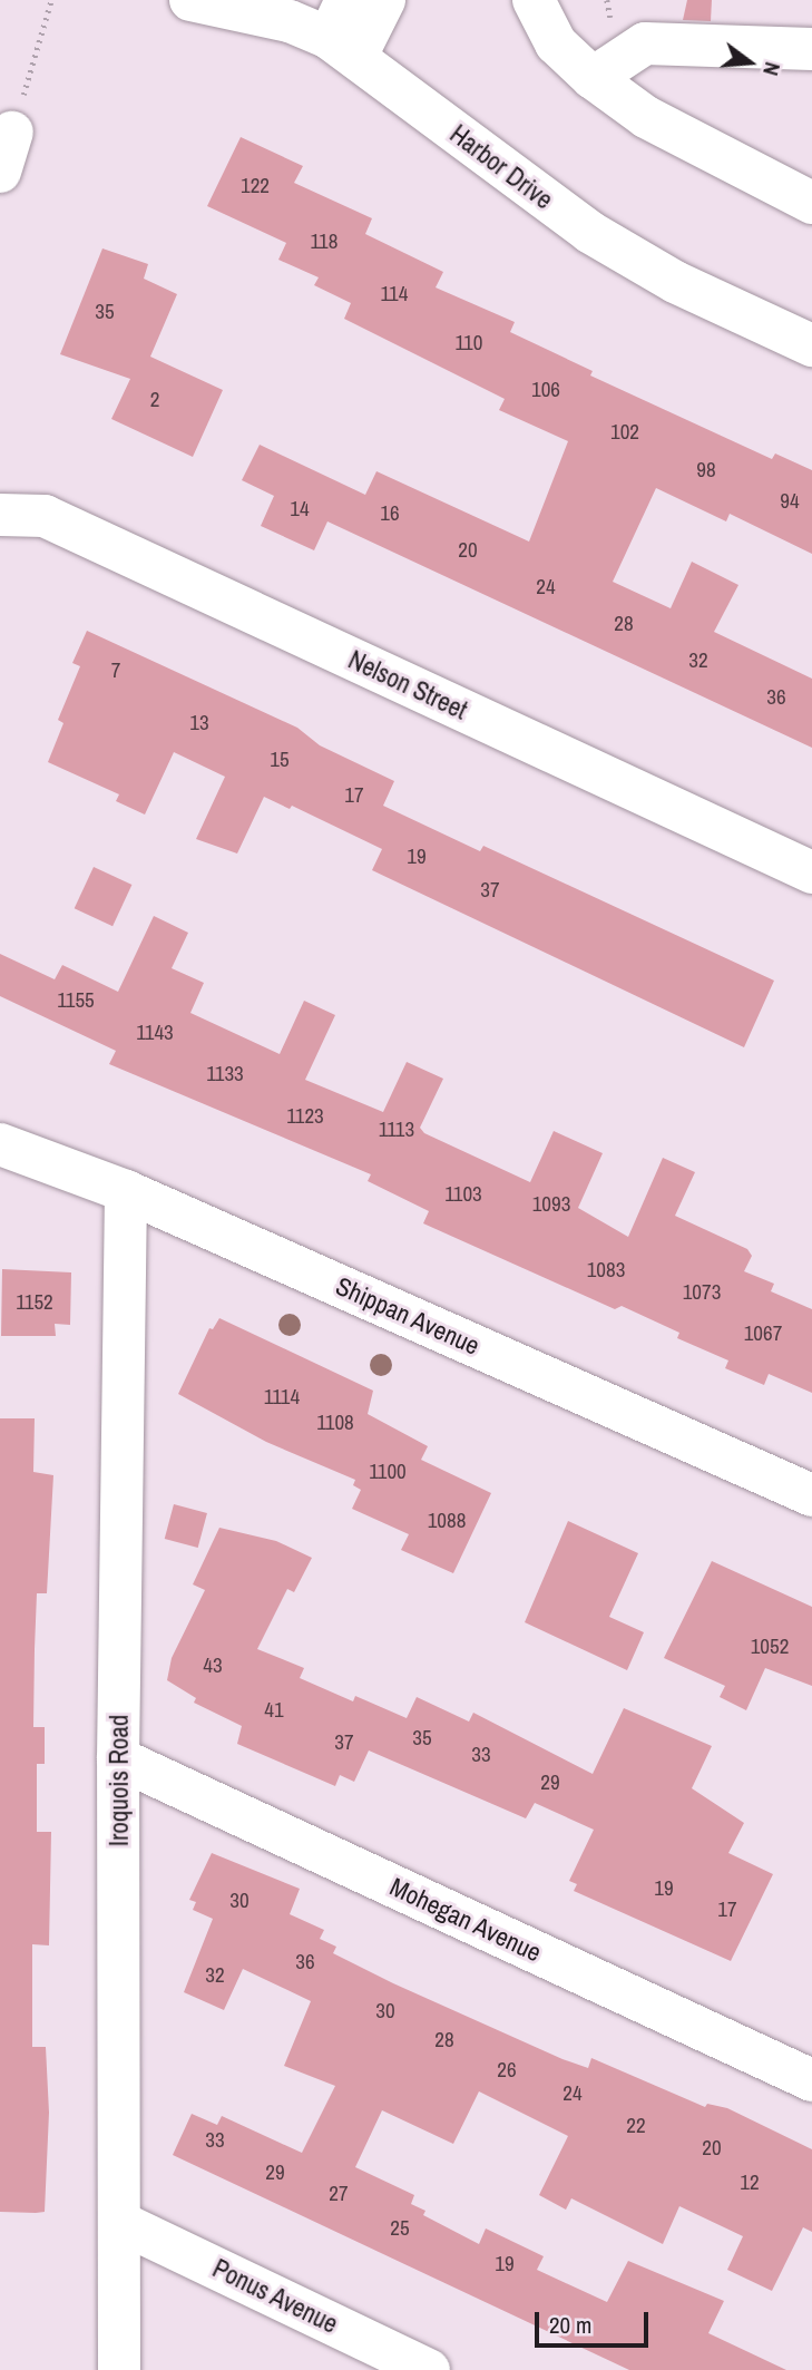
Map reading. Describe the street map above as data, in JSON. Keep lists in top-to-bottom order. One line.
{"streets":{"street":["Harbor Drive","Nelson Street","Shippan Avenue","Iroquois Road","Mohegan Avenue","Ponus Avenue"]},"crossings":[["Shippan Avenue","Iroquois Road"],["Iroquois Road","Mohegan Avenue"],["Iroquois Road","Ponus Avenue"]],"house_numbers":["122","118","114","35","110","106","2","102","98","94","14","16","20","24","28","32","7","36","13","15","17","19","37","1155","1143","1133","1123","1113","1103","1093","1083","1073","1152","1067","1114","1108","1100","1088","1052","43","41","35","37","33","29","19","30","17","36","32","30","28","26","24","22","33","20","29","12","27","25","19"],"scale_bar":"20 m","north":"right"}
